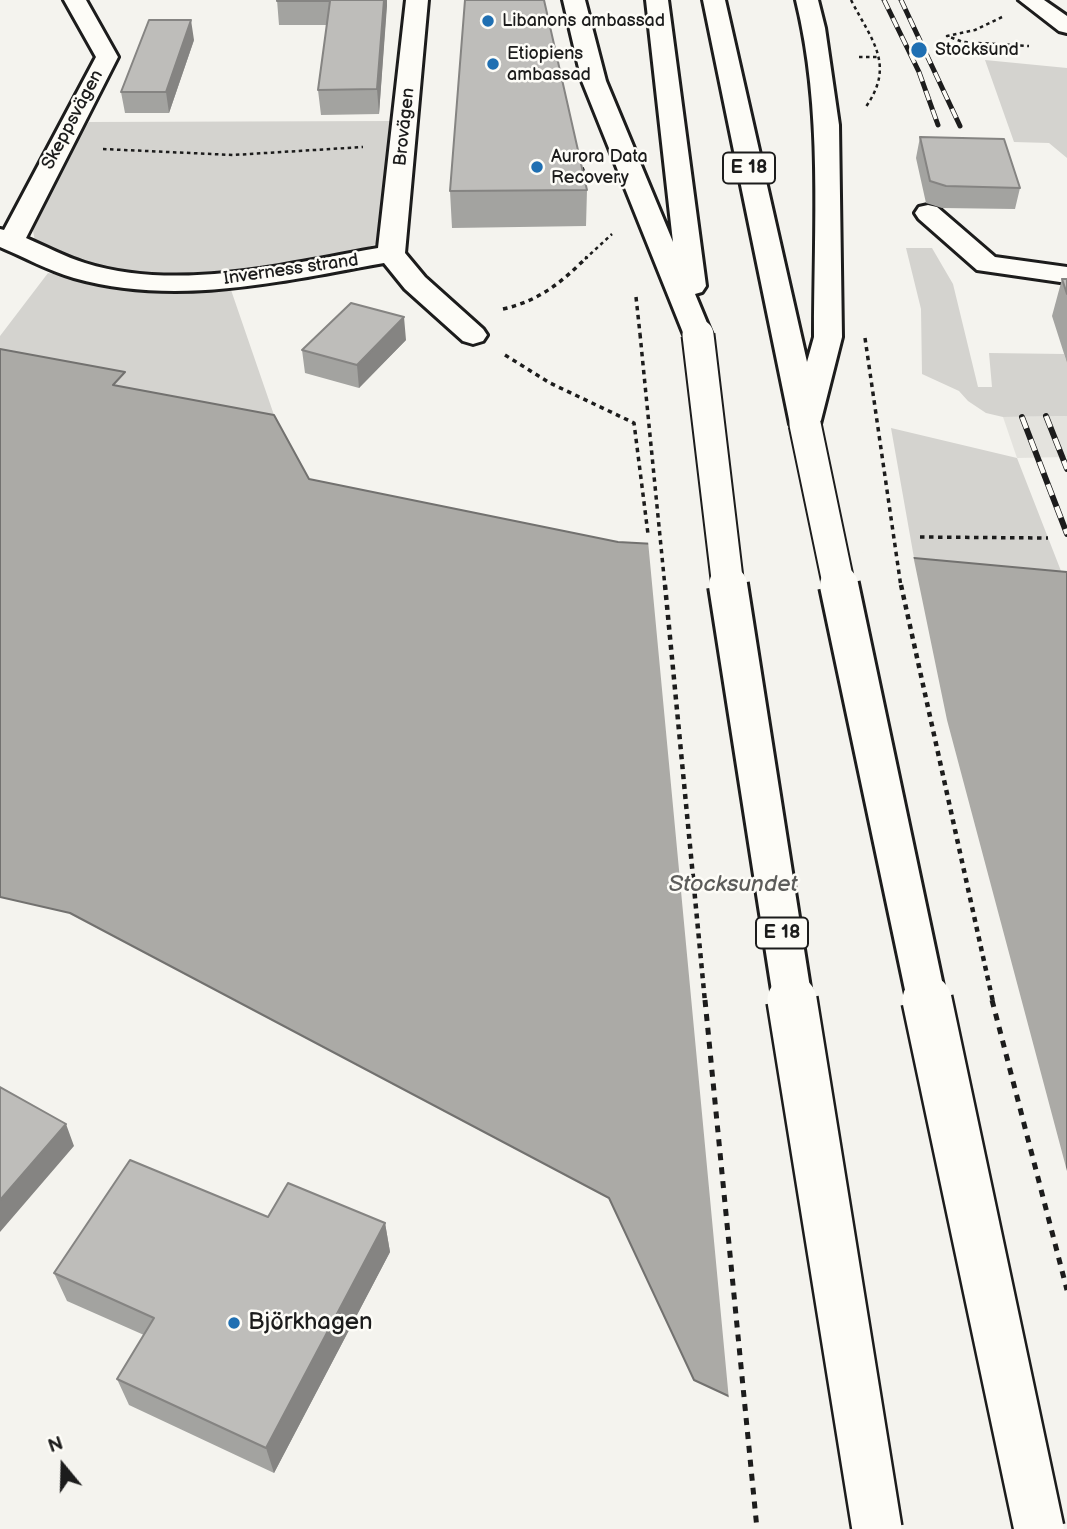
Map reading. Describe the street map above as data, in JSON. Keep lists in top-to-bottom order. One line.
{"streets":{"main road":["Skeppsvägen","Brovägen","E 18","Inverness strand"]},"crossings":[["Skeppsvägen","Inverness strand"],["Brovägen","Inverness strand"]],"water":["Stocksundet"],"places":["Libanons ambassad","Stocksund","Etiopiens ambassad","Aurora Data Recovery","Björkhagen"],"north":"top"}
